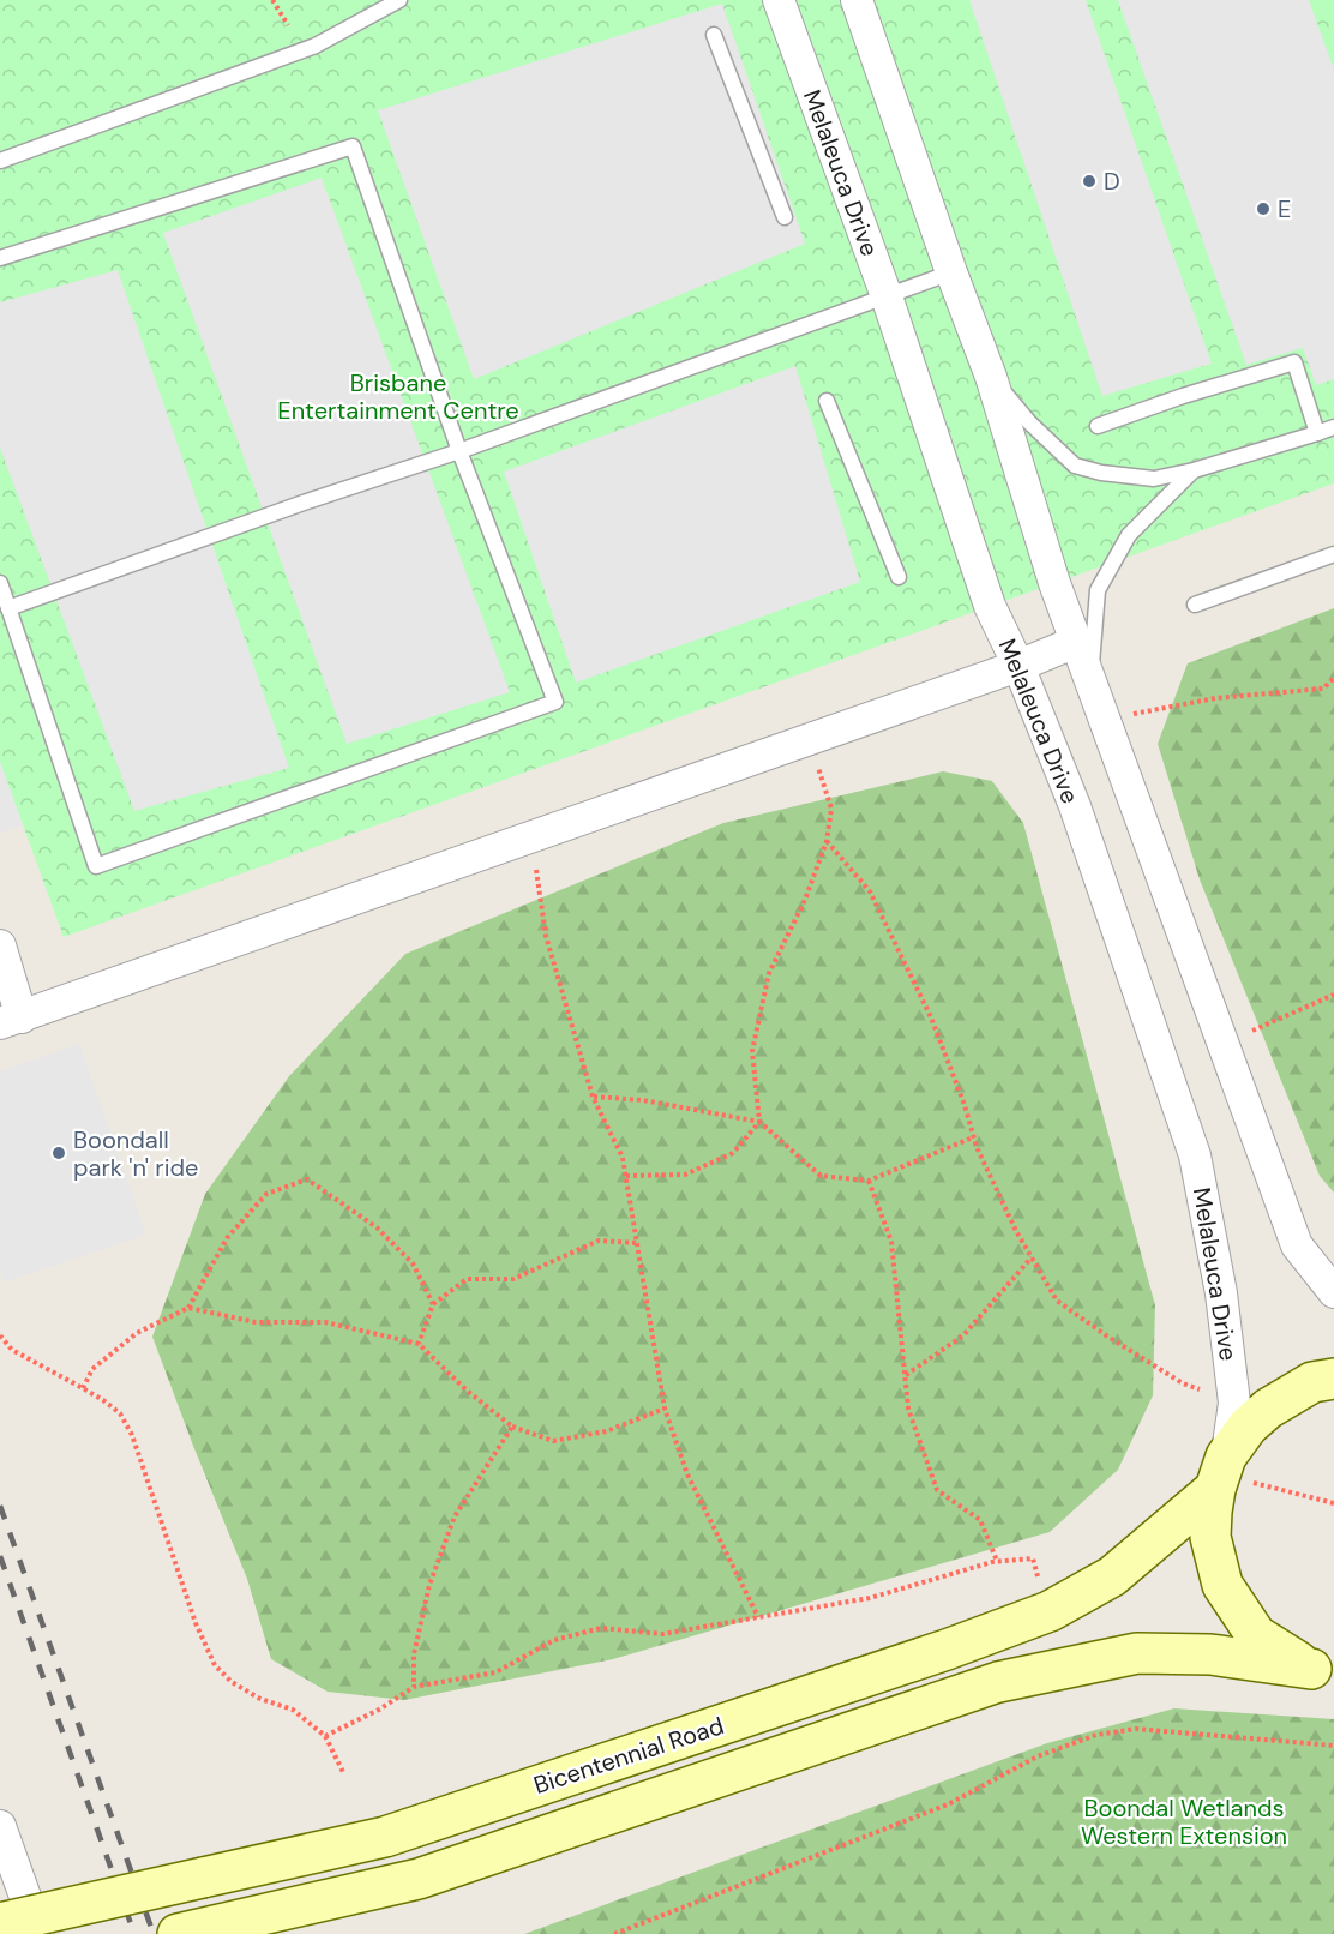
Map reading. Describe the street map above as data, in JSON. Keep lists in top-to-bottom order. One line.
{"streets":{"main road":["Bicentennial Road"],"street":["Melaleuca Drive"]},"crossings":[["Melaleuca Drive","Bicentennial Road"]],"parks":["Brisbane Entertainment Centre","Boondal Wetlands Western Extension"],"places":["D","E","Boondall park 'n' ride"]}
